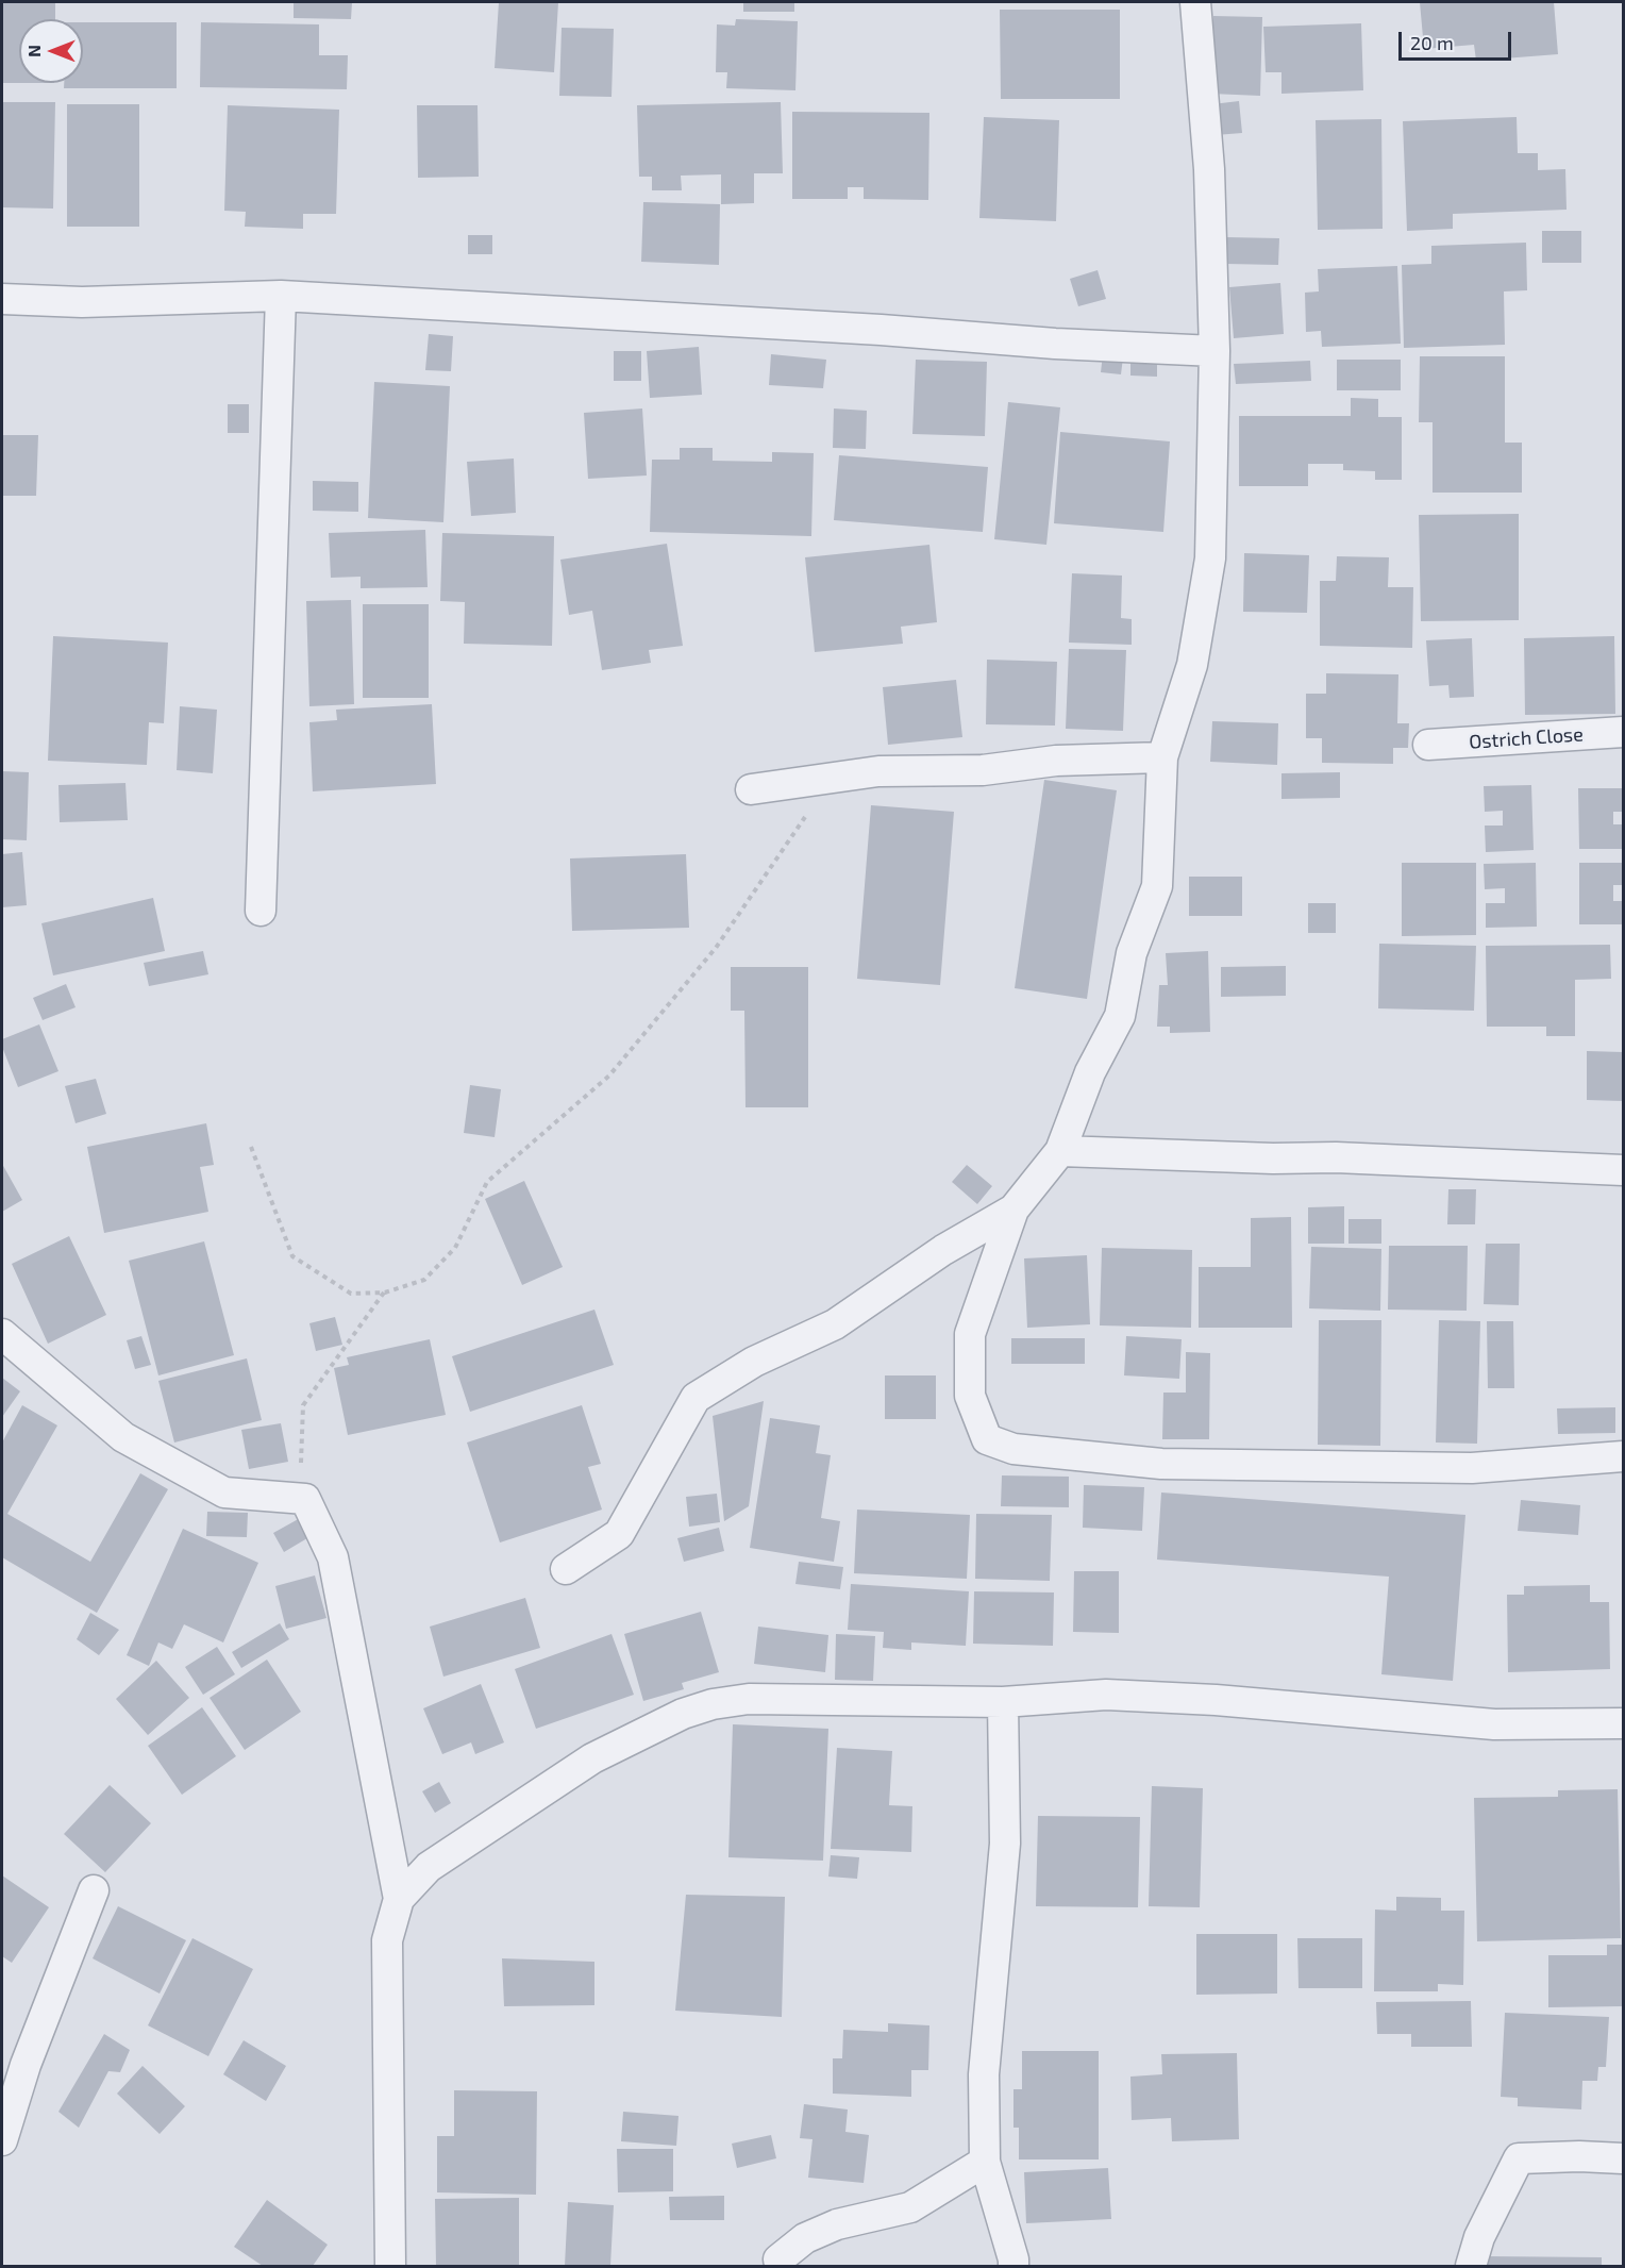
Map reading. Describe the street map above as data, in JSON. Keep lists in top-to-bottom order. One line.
{"streets":{"street":["Ostrich Close"]},"scale_bar":"20 m","north":"left"}
